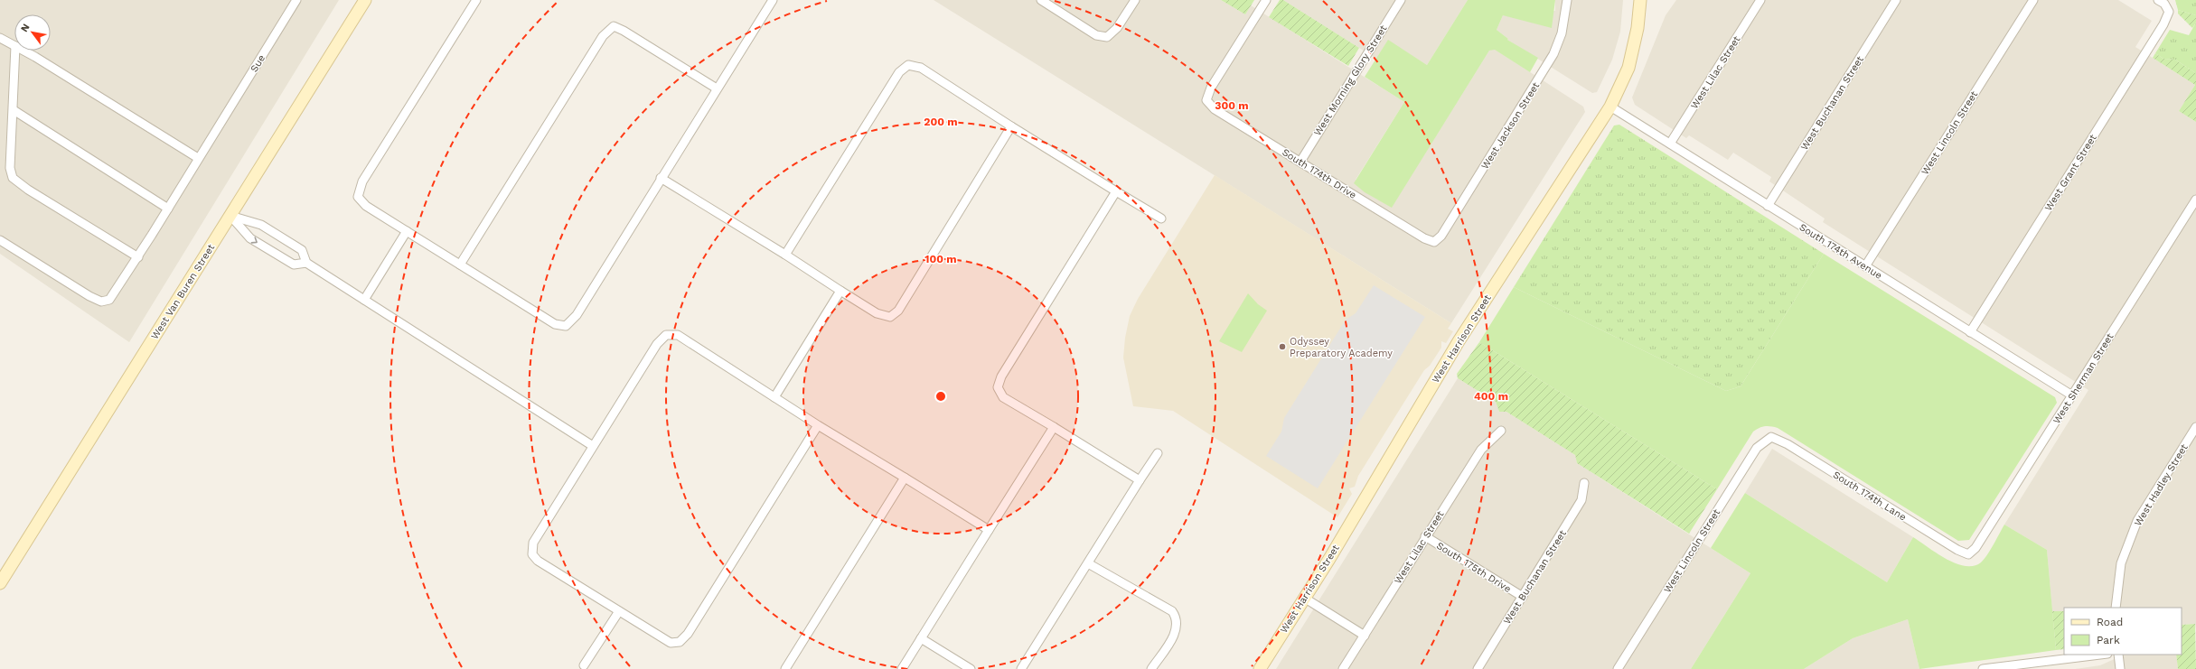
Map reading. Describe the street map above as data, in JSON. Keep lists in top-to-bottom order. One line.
{"streets":{"street":["Sue","West Lilac Street","West Morning Glory Street","West Buchanan Street","West Jackson Street","West Lincoln Street","West Grant Street","South 174th Drive","South 174th Avenue","West Van Buren Street","West Harrison Street","West Sherman Street","West Hadley Street","South 174th Lane","South 175th Drive"]},"crossings":[["West Lilac Street","South 174th Avenue"],["West Lilac Street","South 175th Drive"],["West Morning Glory Street","South 174th Drive"],["West Buchanan Street","South 174th Avenue"],["West Buchanan Street","South 175th Drive"],["West Jackson Street","South 174th Drive"],["West Lincoln Street","South 174th Avenue"],["West Lincoln Street","South 174th Lane"],["West Grant Street","South 174th Avenue"],["South 174th Avenue","West Harrison Street"],["South 174th Avenue","West Sherman Street"],["West Sherman Street","South 174th Lane"]],"places":["Odyssey Preparatory Academy"],"legend":["Road","Park"],"north":"top left","rings":["300 m","200 m","100 m","400 m"]}
